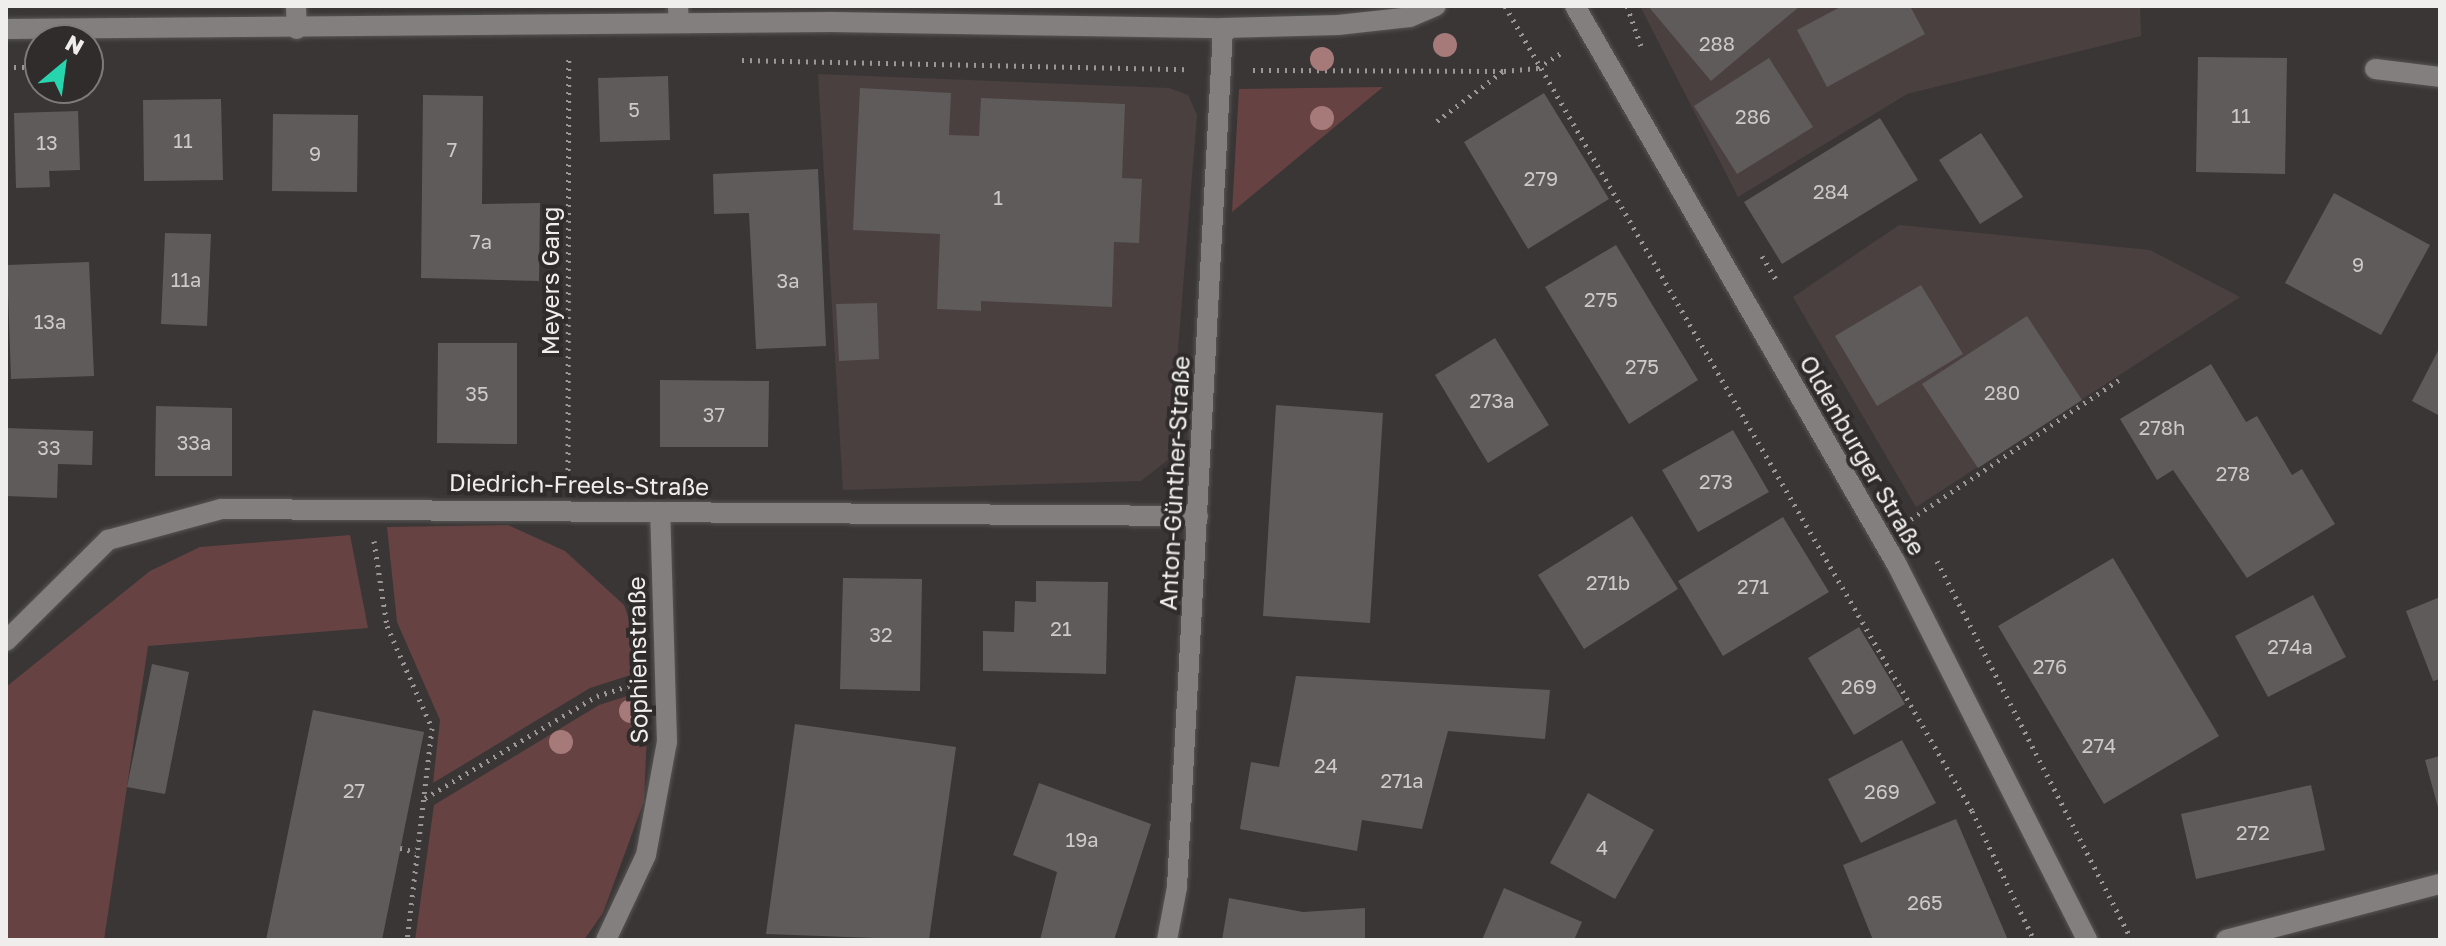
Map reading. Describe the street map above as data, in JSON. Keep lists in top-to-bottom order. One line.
{"streets":{"street":["Oldenburger Straße","Anton-Günther-Straße","Diedrich-Freels-Straße","Sophienstraße"],"path":["Meyers Gang"]},"crossings":[["Meyers Gang","Diedrich-Freels-Straße"],["Anton-Günther-Straße","Diedrich-Freels-Straße"],["Diedrich-Freels-Straße","Sophienstraße"]],"house_numbers":["288","5","11","286","11","13","7","9","279","284","1","7a","9","11a","3a","275","13a","275","280","35","273a","37","278h","33a","33","278","273","271b","271","21","32","274a","276","269","274","24","271a","27","269","272","19a","4","265"],"north":"top right"}
